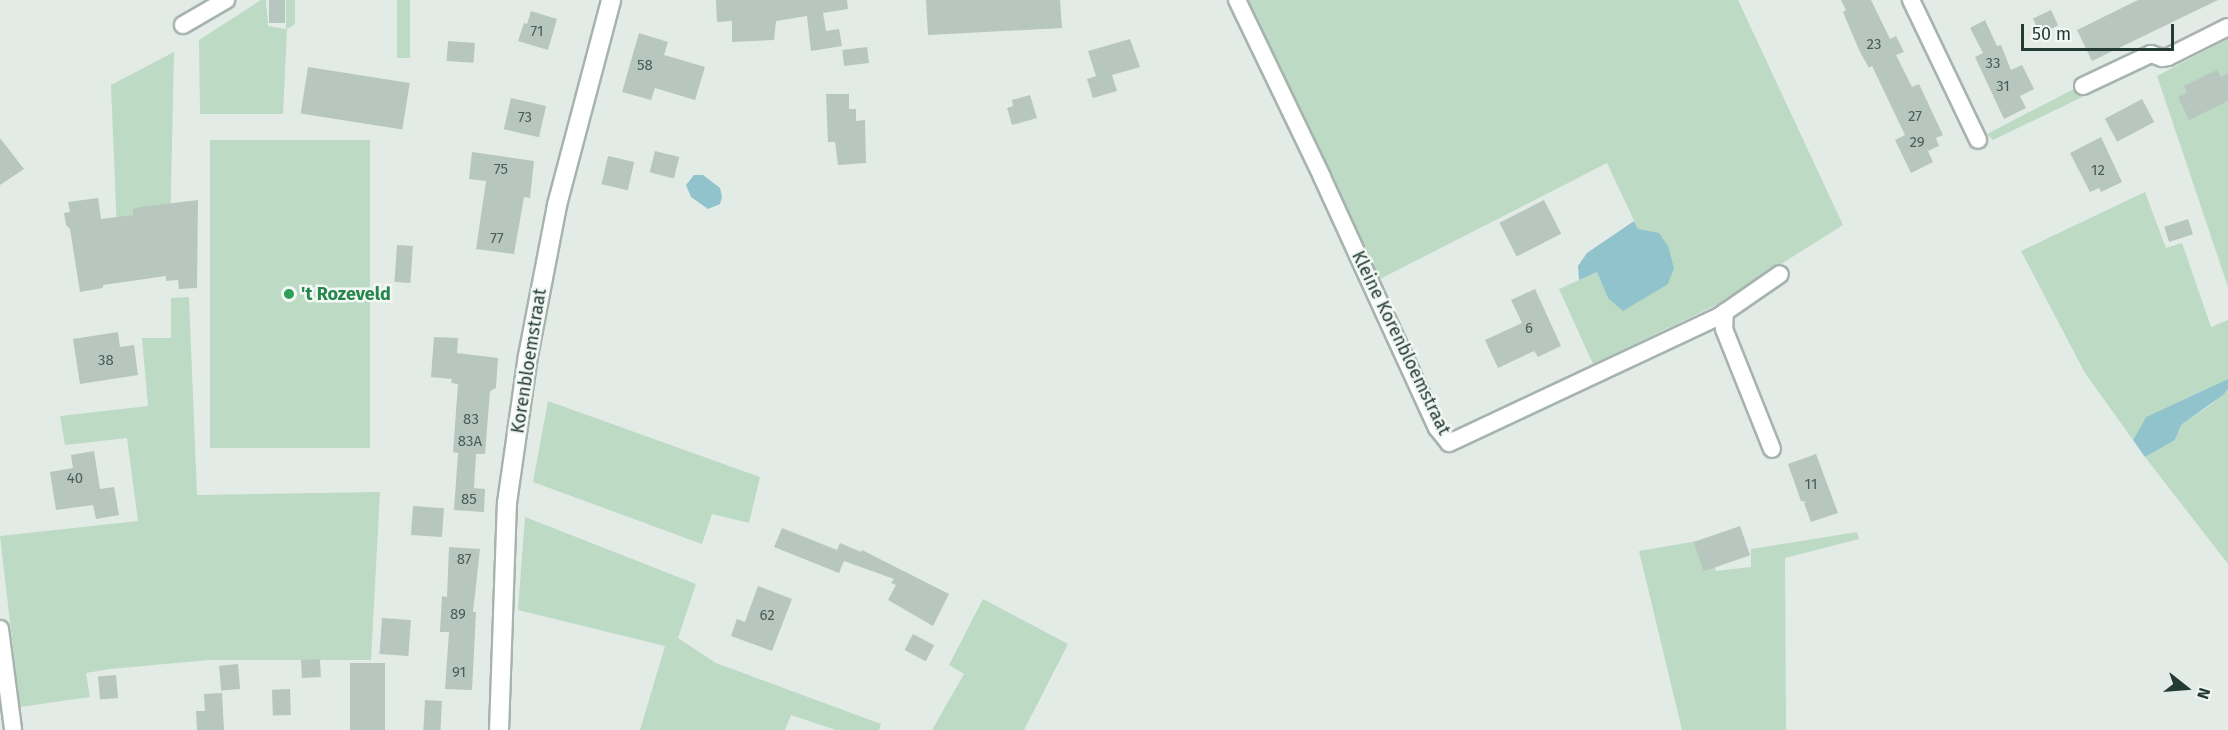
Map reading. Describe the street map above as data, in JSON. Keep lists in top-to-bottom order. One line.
{"streets":{"street":["Kleine Korenbloemstraat","Korenbloemstraat"]},"places":["'t Rozeveld"],"house_numbers":["71","23","33","58","31","27","73","29","75","12","77","6","38","83","83A","40","11","85","87","89","62","91"],"scale_bar":"50 m","north":"right"}
